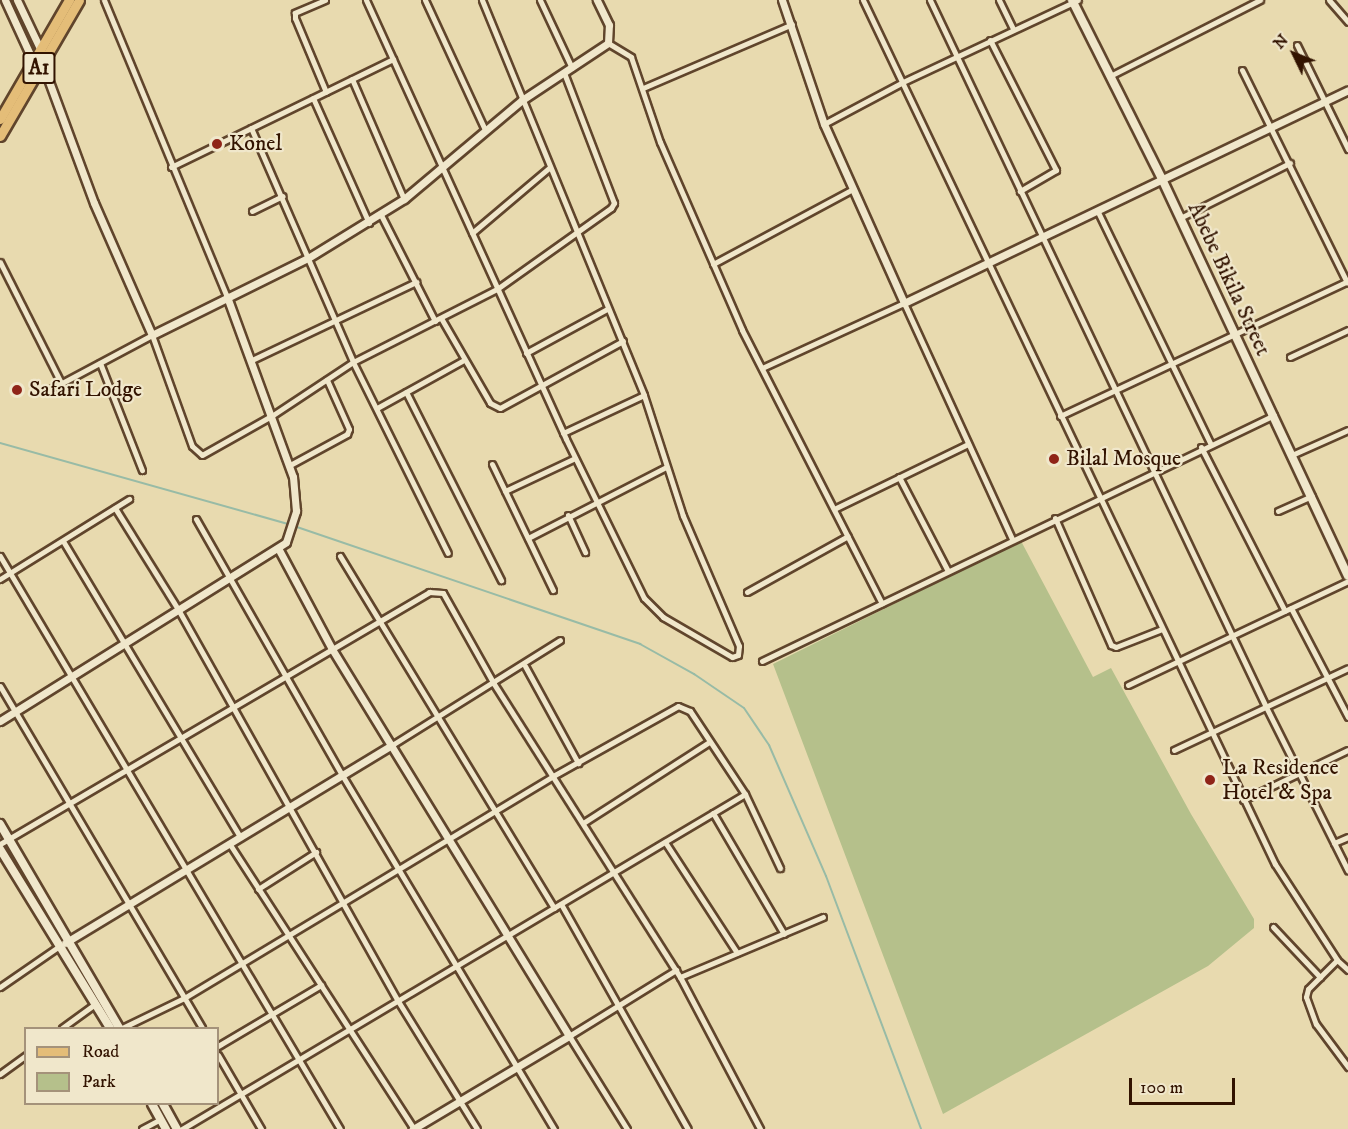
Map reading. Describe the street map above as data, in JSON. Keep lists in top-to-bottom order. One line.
{"streets":{"main road":["A1","Abebe Bikila Street"]},"places":["Konel","Safari Lodge","Bilal Mosque","La Residence Hotel & Spa"],"legend":["Road","Park"],"scale_bar":"100 m","north":"top left"}
